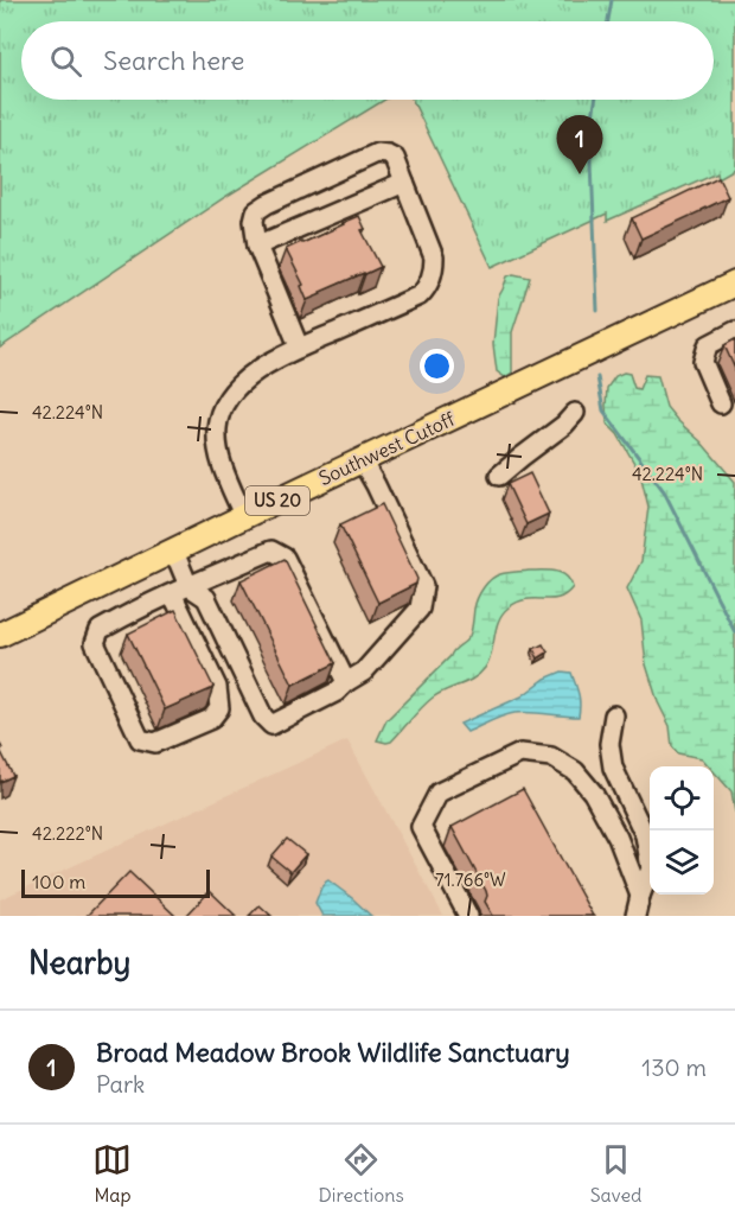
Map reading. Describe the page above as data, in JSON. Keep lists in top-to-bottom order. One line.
{"streets":{"main road":["Southwest Cutoff","US 20"]},"scale_bar":"100 m","page":{"search":"Search here","pins":"1","scale":"100 m","heading":"Nearby","list":[{"mark":"1","name":"Broad Meadow Brook Wildlife Sanctuary","note":"Park","value":"130 m"}],"nav":["Map","Directions","Saved"]},"coordinates":["42.224°N","42.222°N","71.766°W"]}
